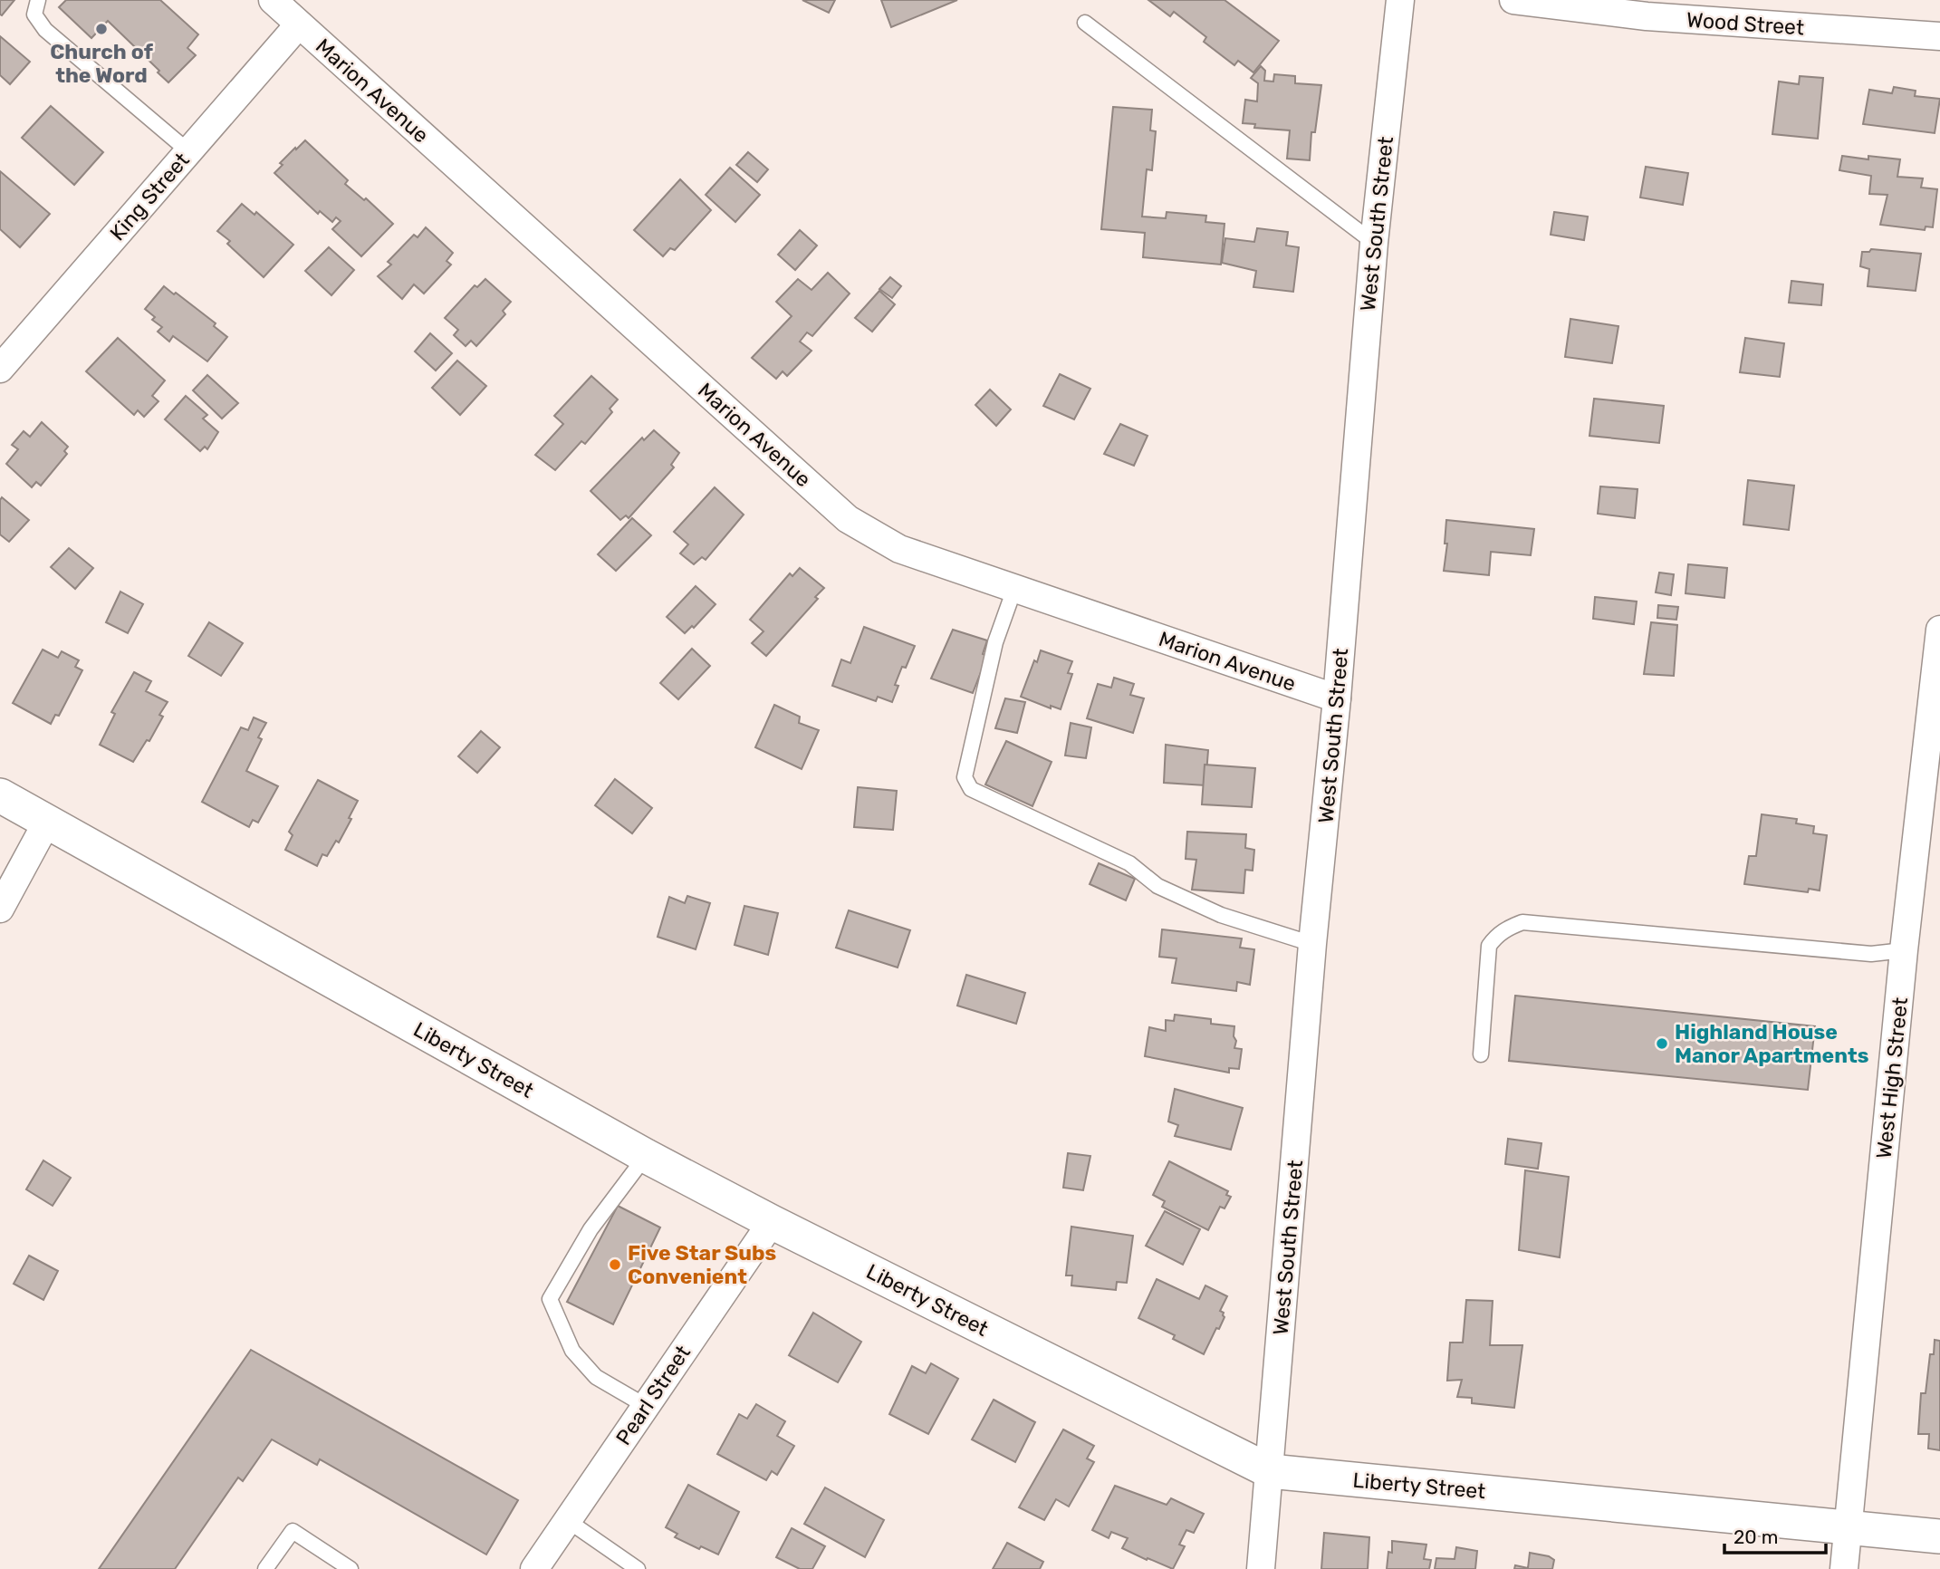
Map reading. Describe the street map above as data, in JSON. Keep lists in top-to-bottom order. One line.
{"streets":{"street":["Wood Street","Marion Avenue","King Street","West South Street","Liberty Street","West High Street","Pearl Street"]},"crossings":[["Marion Avenue","King Street"],["Marion Avenue","West South Street"],["West South Street","Liberty Street"],["Liberty Street","West High Street"],["Liberty Street","Pearl Street"]],"places":["Church of the Word","Highland House Manor Apartments","Five Star Subs Convenient"],"scale_bar":"20 m"}
